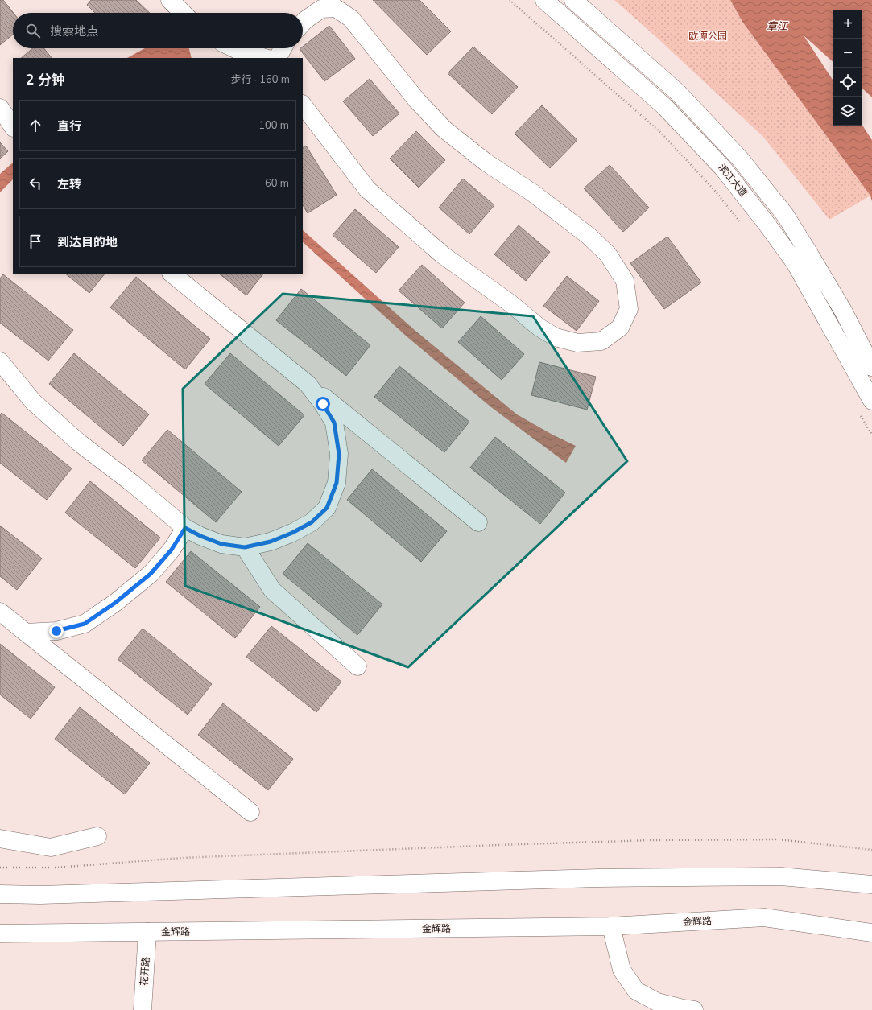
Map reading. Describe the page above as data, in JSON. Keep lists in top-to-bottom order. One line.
{"streets":{"street":["滨江大道","金辉路","花开路"]},"crossings":[["金辉路","花开路"]],"water":["章江"],"parks":["欧谭公园"],"page":{"map_buttons":["+","−"],"search":"搜索地点","heading":["2 分钟","步行 · 160 m"],"list":[["直行","100 m"],["左转","60 m"],"到达目的地"]}}
